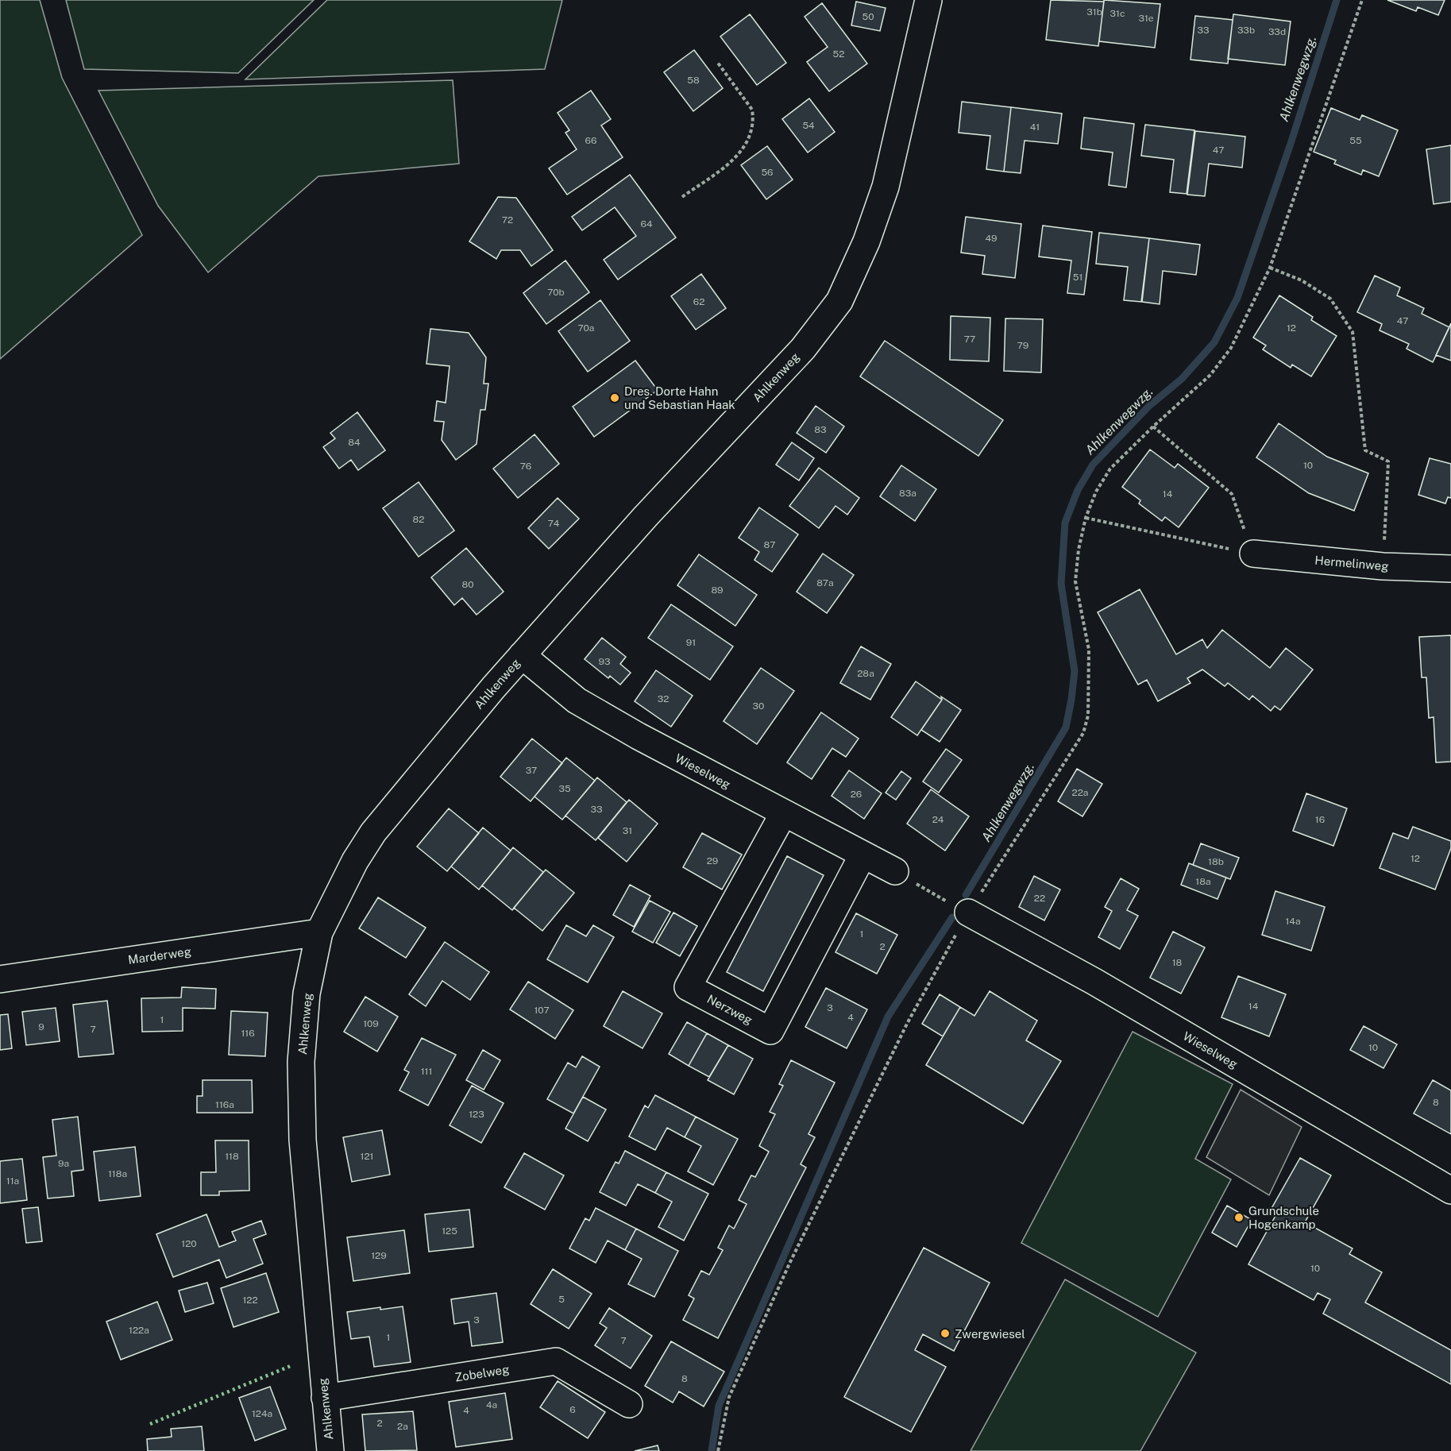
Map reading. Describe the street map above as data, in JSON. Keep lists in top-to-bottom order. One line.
{"streets":{"street":["Ahlkenweg","Hermelinweg","Wieselweg","Marderweg","Nerzweg","Zobelweg"]},"crossings":[["Ahlkenweg","Wieselweg"],["Ahlkenweg","Marderweg"],["Ahlkenweg","Zobelweg"],["Wieselweg","Nerzweg"]],"water":["Ahlkenwegwzg."],"places":["Dres. Dorte Hahn und Sebastian Haak","Grundschule Hogenkamp","Zwergwiesel"],"house_numbers":["31b","31c","50","31e","33","33b","33d","52","58","54","41","66","55","47","56","72","64","49","51","70b","62","47","70a","12","77","79","83","84","10","76","83a","14","82","74","87","87a","80","89","91","93","28a","32","30","37","35","22a","26","33","24","16","31","12","29","18b","18a","22","14a","1","2","18","14","3","107","4","1","109","9","7","116","10","111","8","116a","123","118","121","9a","118a","11a","125","120","129","10","5","122","3","122a","1","7","8","4a","6","4","124a","2","2a"]}
